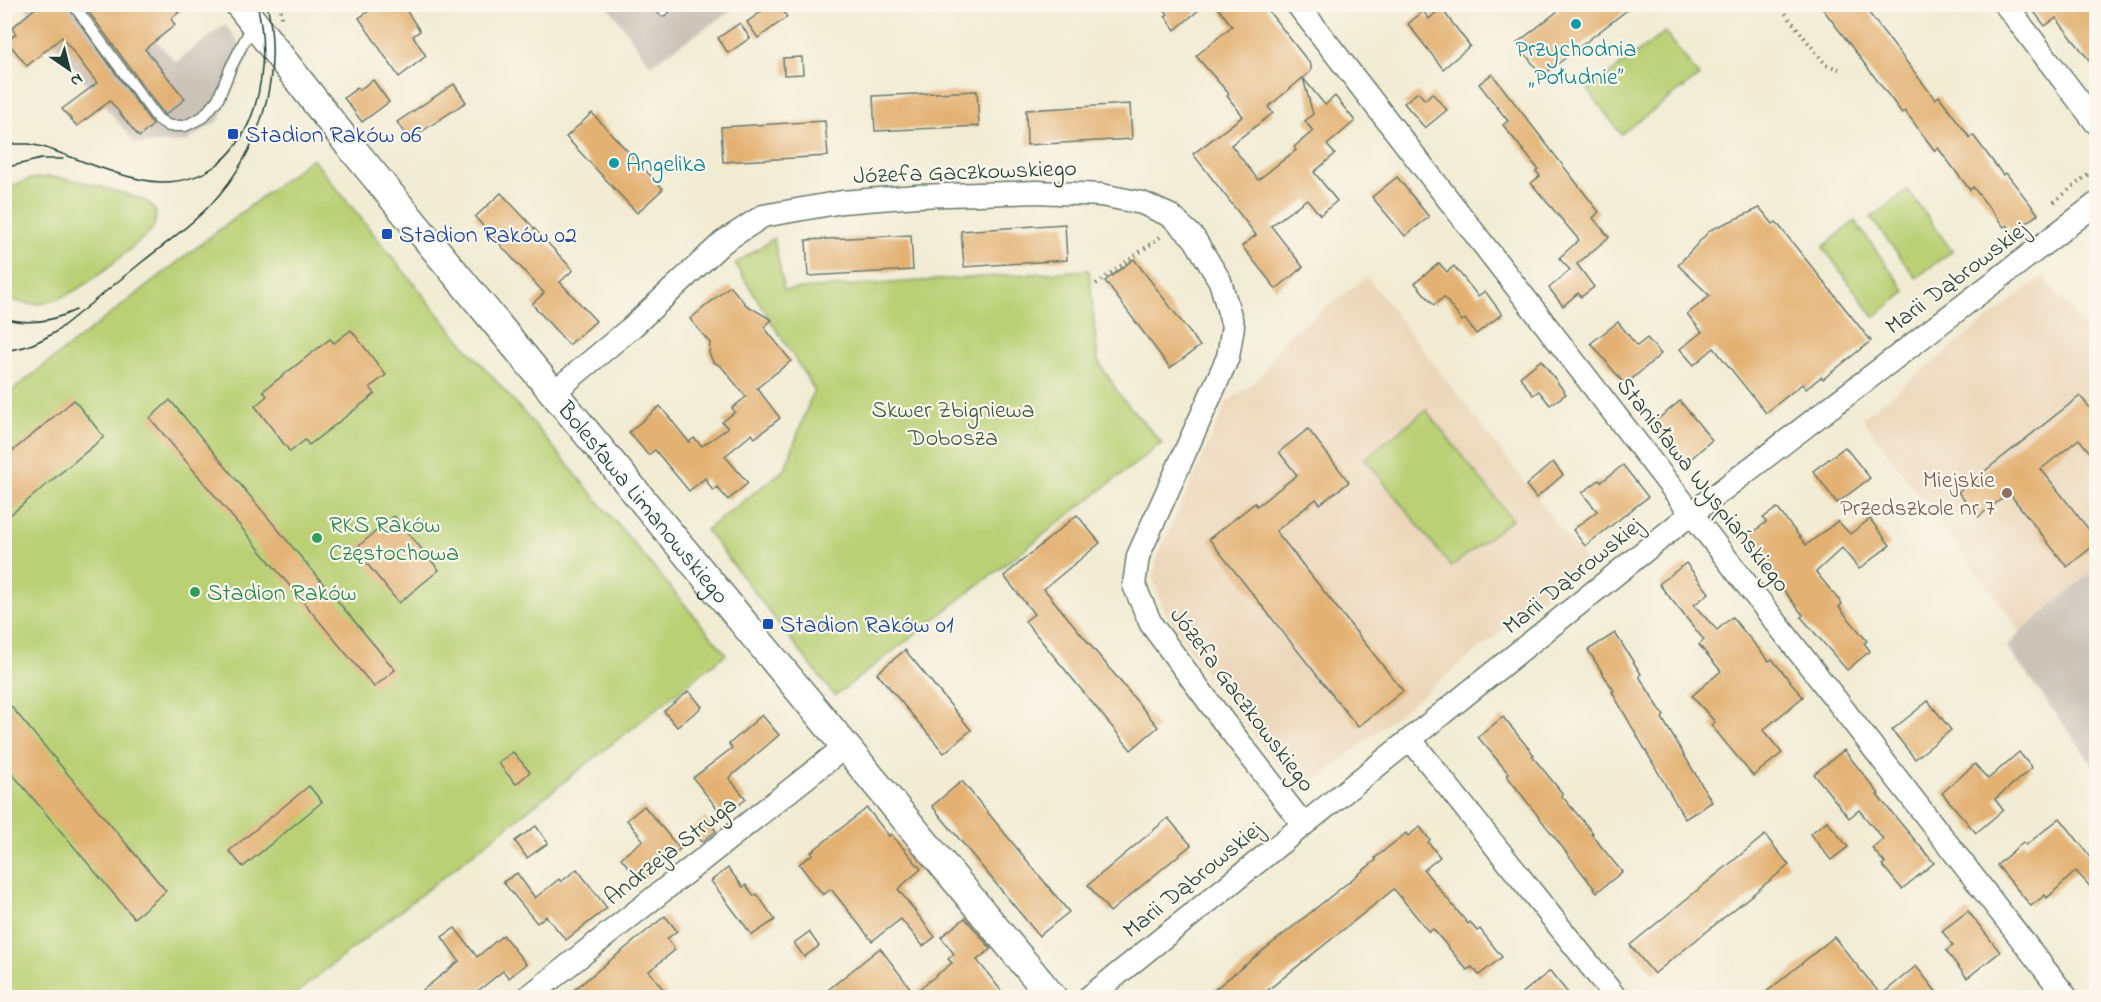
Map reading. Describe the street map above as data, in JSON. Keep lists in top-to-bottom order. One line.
{"streets":{"street":["Józefa Gaczkowskiego","Marii Dąbrowskiej","Stanisława Wyspiańskiego","Bolesława Limanowskiego","Andrzeja Struga"]},"crossings":[["Józefa Gaczkowskiego","Marii Dąbrowskiej"],["Józefa Gaczkowskiego","Bolesława Limanowskiego"],["Marii Dąbrowskiej","Stanisława Wyspiańskiego"],["Bolesława Limanowskiego","Andrzeja Struga"]],"parks":["Skwer Zbigniewa Dobosza"],"places":{"other":["Przychodnia „Południe”","Angelika","Miejskie Przedszkole nr 7","RKS Raków Częstochowa","Stadion Raków"],"transit":["Stadion Raków 06","Stadion Raków 02","Stadion Raków 01"]},"north":"bottom right"}
